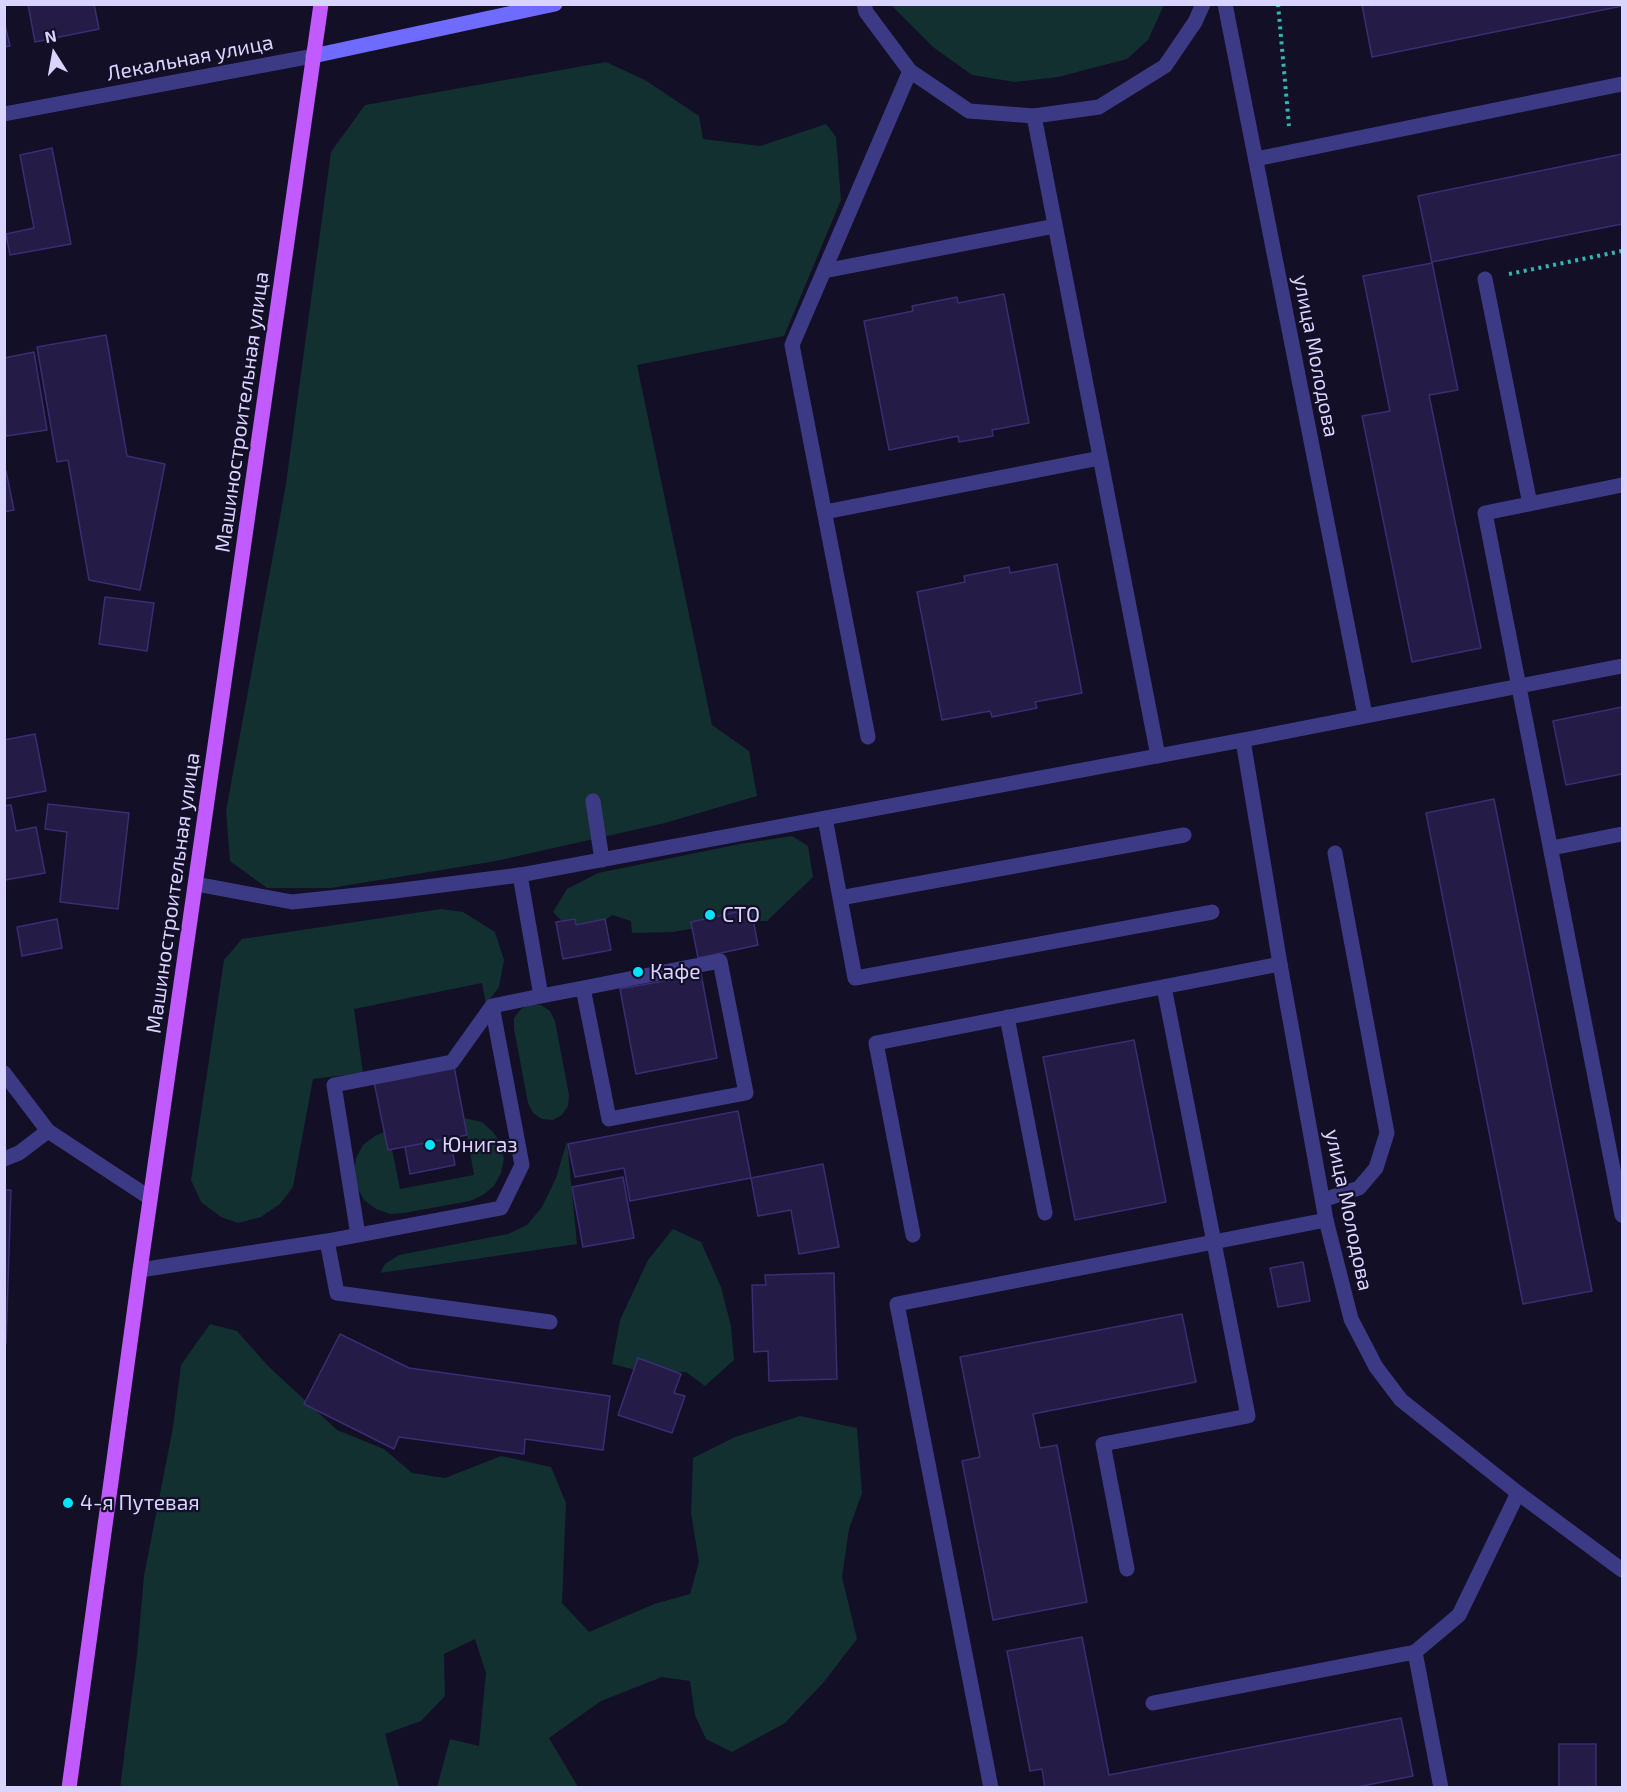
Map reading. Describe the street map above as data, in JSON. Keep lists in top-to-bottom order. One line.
{"streets":{"main road":["Машиностроительная улица"],"street":["Лекальная улица","улица Молодова"]},"crossings":[["Лекальная улица","Машиностроительная улица"]],"places":["СТО","Кафе","Юнигаз","4-я Путевая"],"north":"top"}
